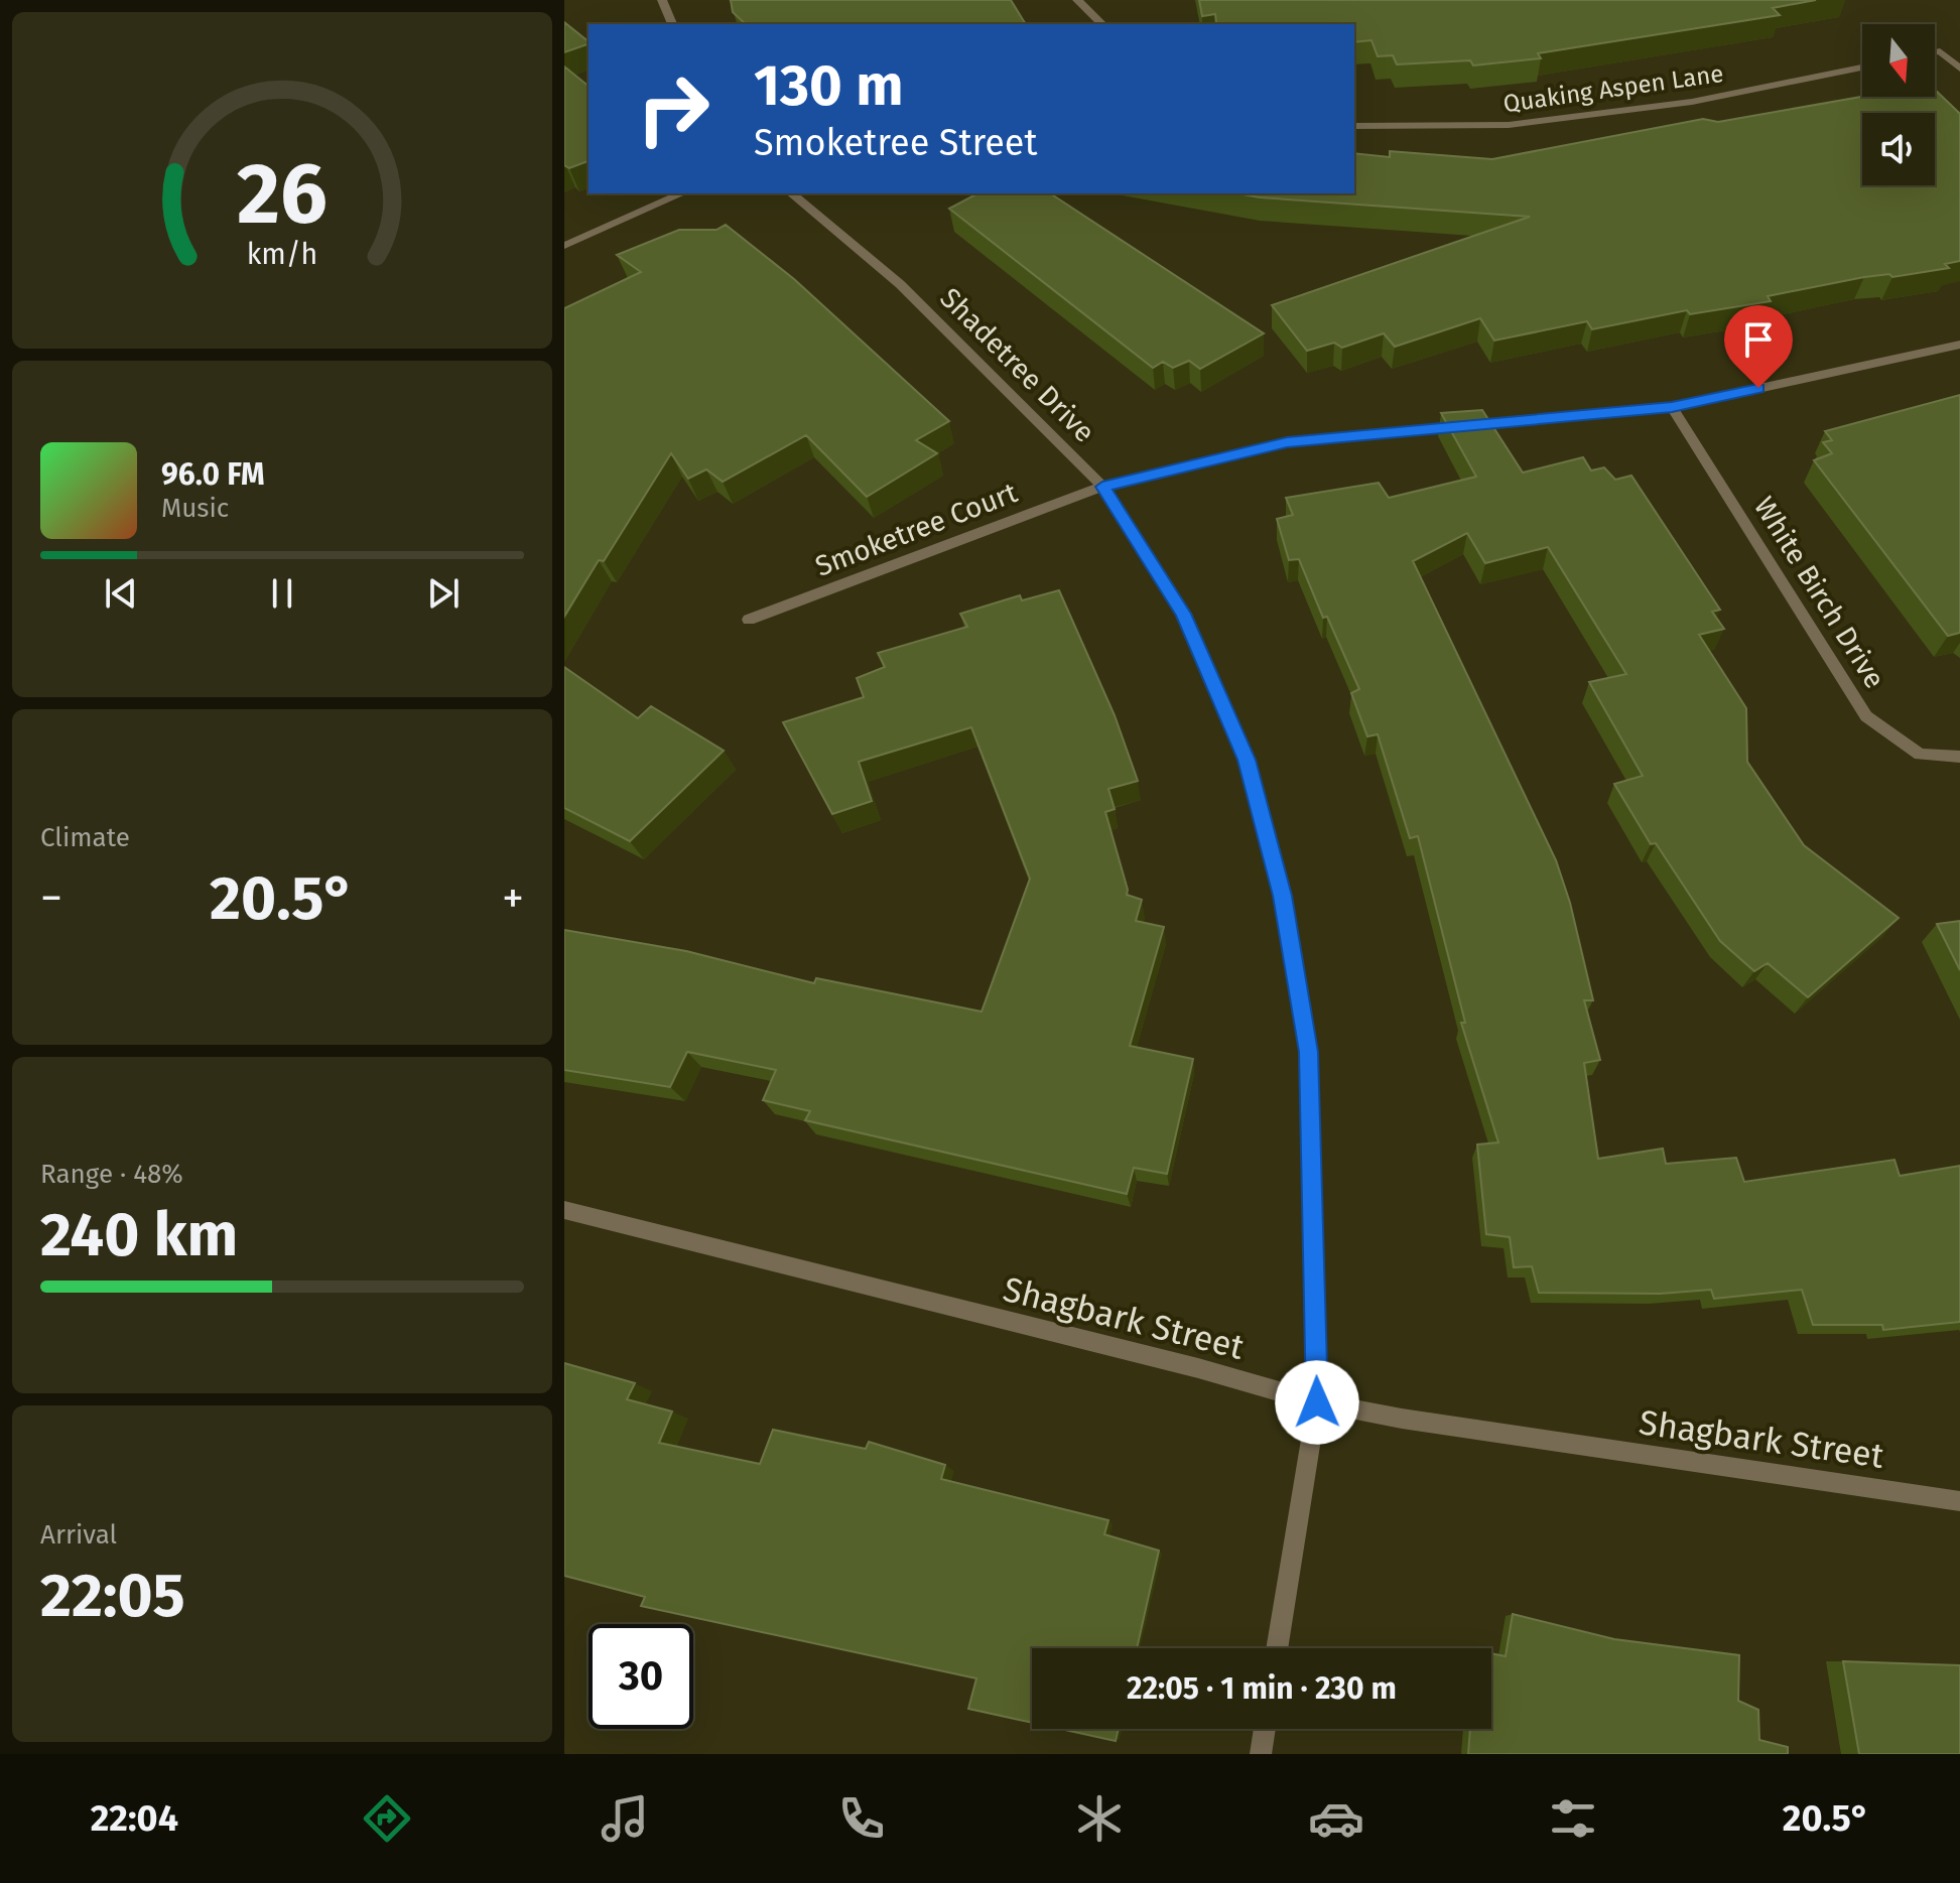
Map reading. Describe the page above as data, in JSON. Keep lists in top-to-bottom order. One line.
{"streets":{"street":["Quaking Aspen Lane","Shadetree Drive","Smoketree Court","White Birch Drive","Shagbark Street"]},"crossings":[["Shadetree Drive","Smoketree Court"],["Shadetree Drive","Shagbark Street"],["Smoketree Court","White Birch Drive"]],"north":"bottom","page":{"turn":["130 m","Smoketree Street"],"song":["96.0 FM","Music"],"tile":["Climate",["Range · 48%","240 km"],["Arrival","22:05"]],"heat":["−","20.5°","+"],"limit":"30","trip":"22:05 · 1 min · 230 m","tabs":["22:04","20.5°"],"gauge":["26","km/h"]}}
